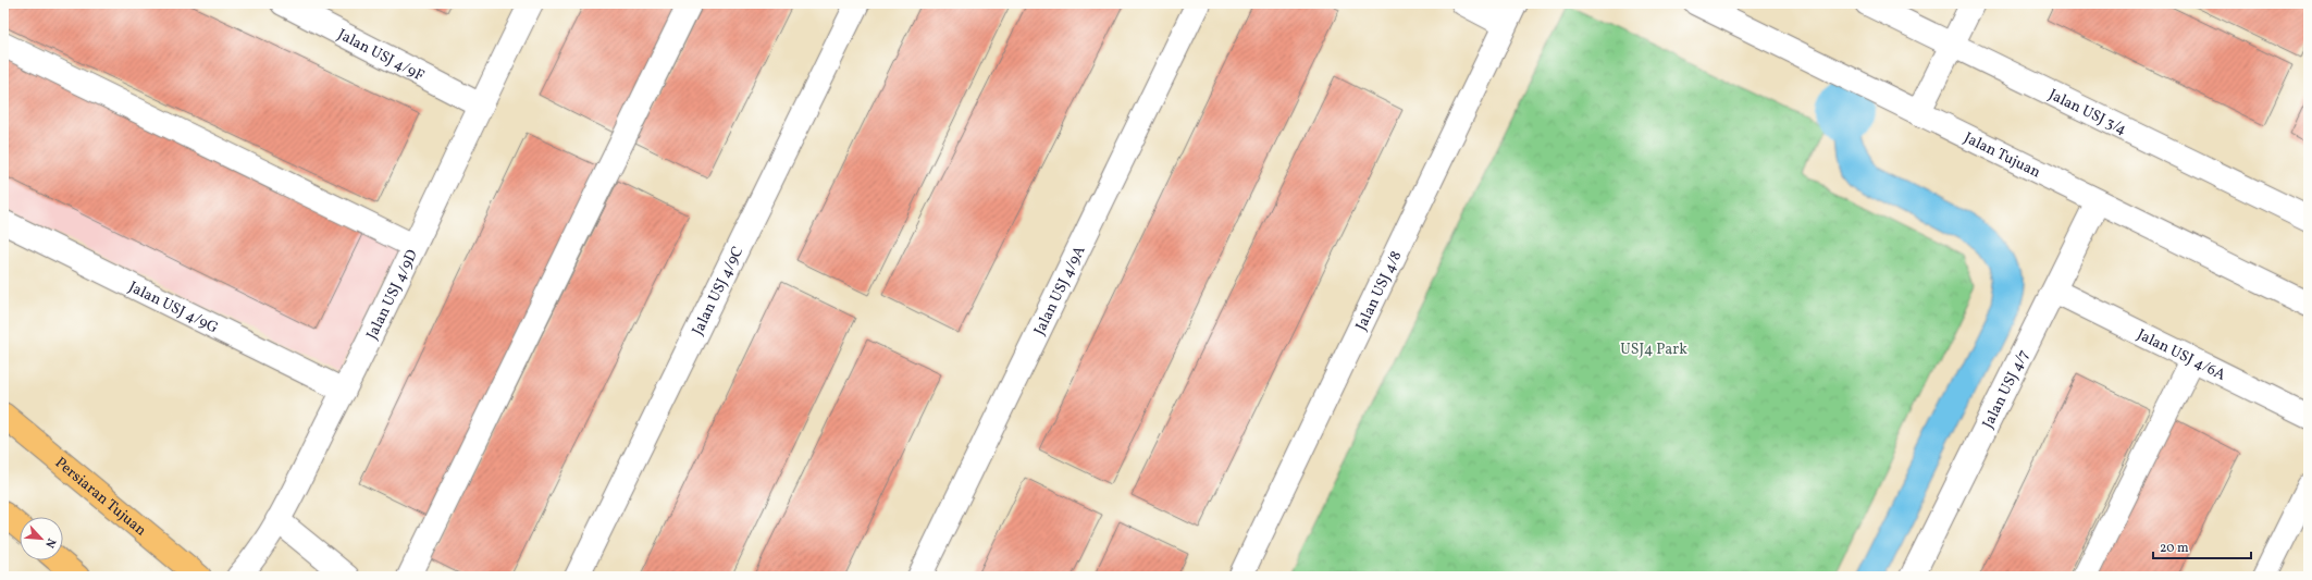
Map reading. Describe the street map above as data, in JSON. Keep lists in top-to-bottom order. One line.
{"streets":{"main road":["Persiaran Tujuan"],"street":["Jalan USJ 4/9F","Jalan USJ 3/4","Jalan Tujuan","Jalan USJ 4/9C","Jalan USJ 4/8","Jalan USJ 4/9A","Jalan USJ 4/9D","Jalan USJ 4/9G","Jalan USJ 4/6A","Jalan USJ 4/7"]},"crossings":[["Jalan USJ 4/9F","Jalan USJ 4/9D"],["Jalan Tujuan","Jalan USJ 4/7"],["Jalan USJ 4/9D","Jalan USJ 4/9G"],["Jalan USJ 4/6A","Jalan USJ 4/7"]],"parks":["USJ4 Park"],"scale_bar":"20 m","north":"bottom right"}
